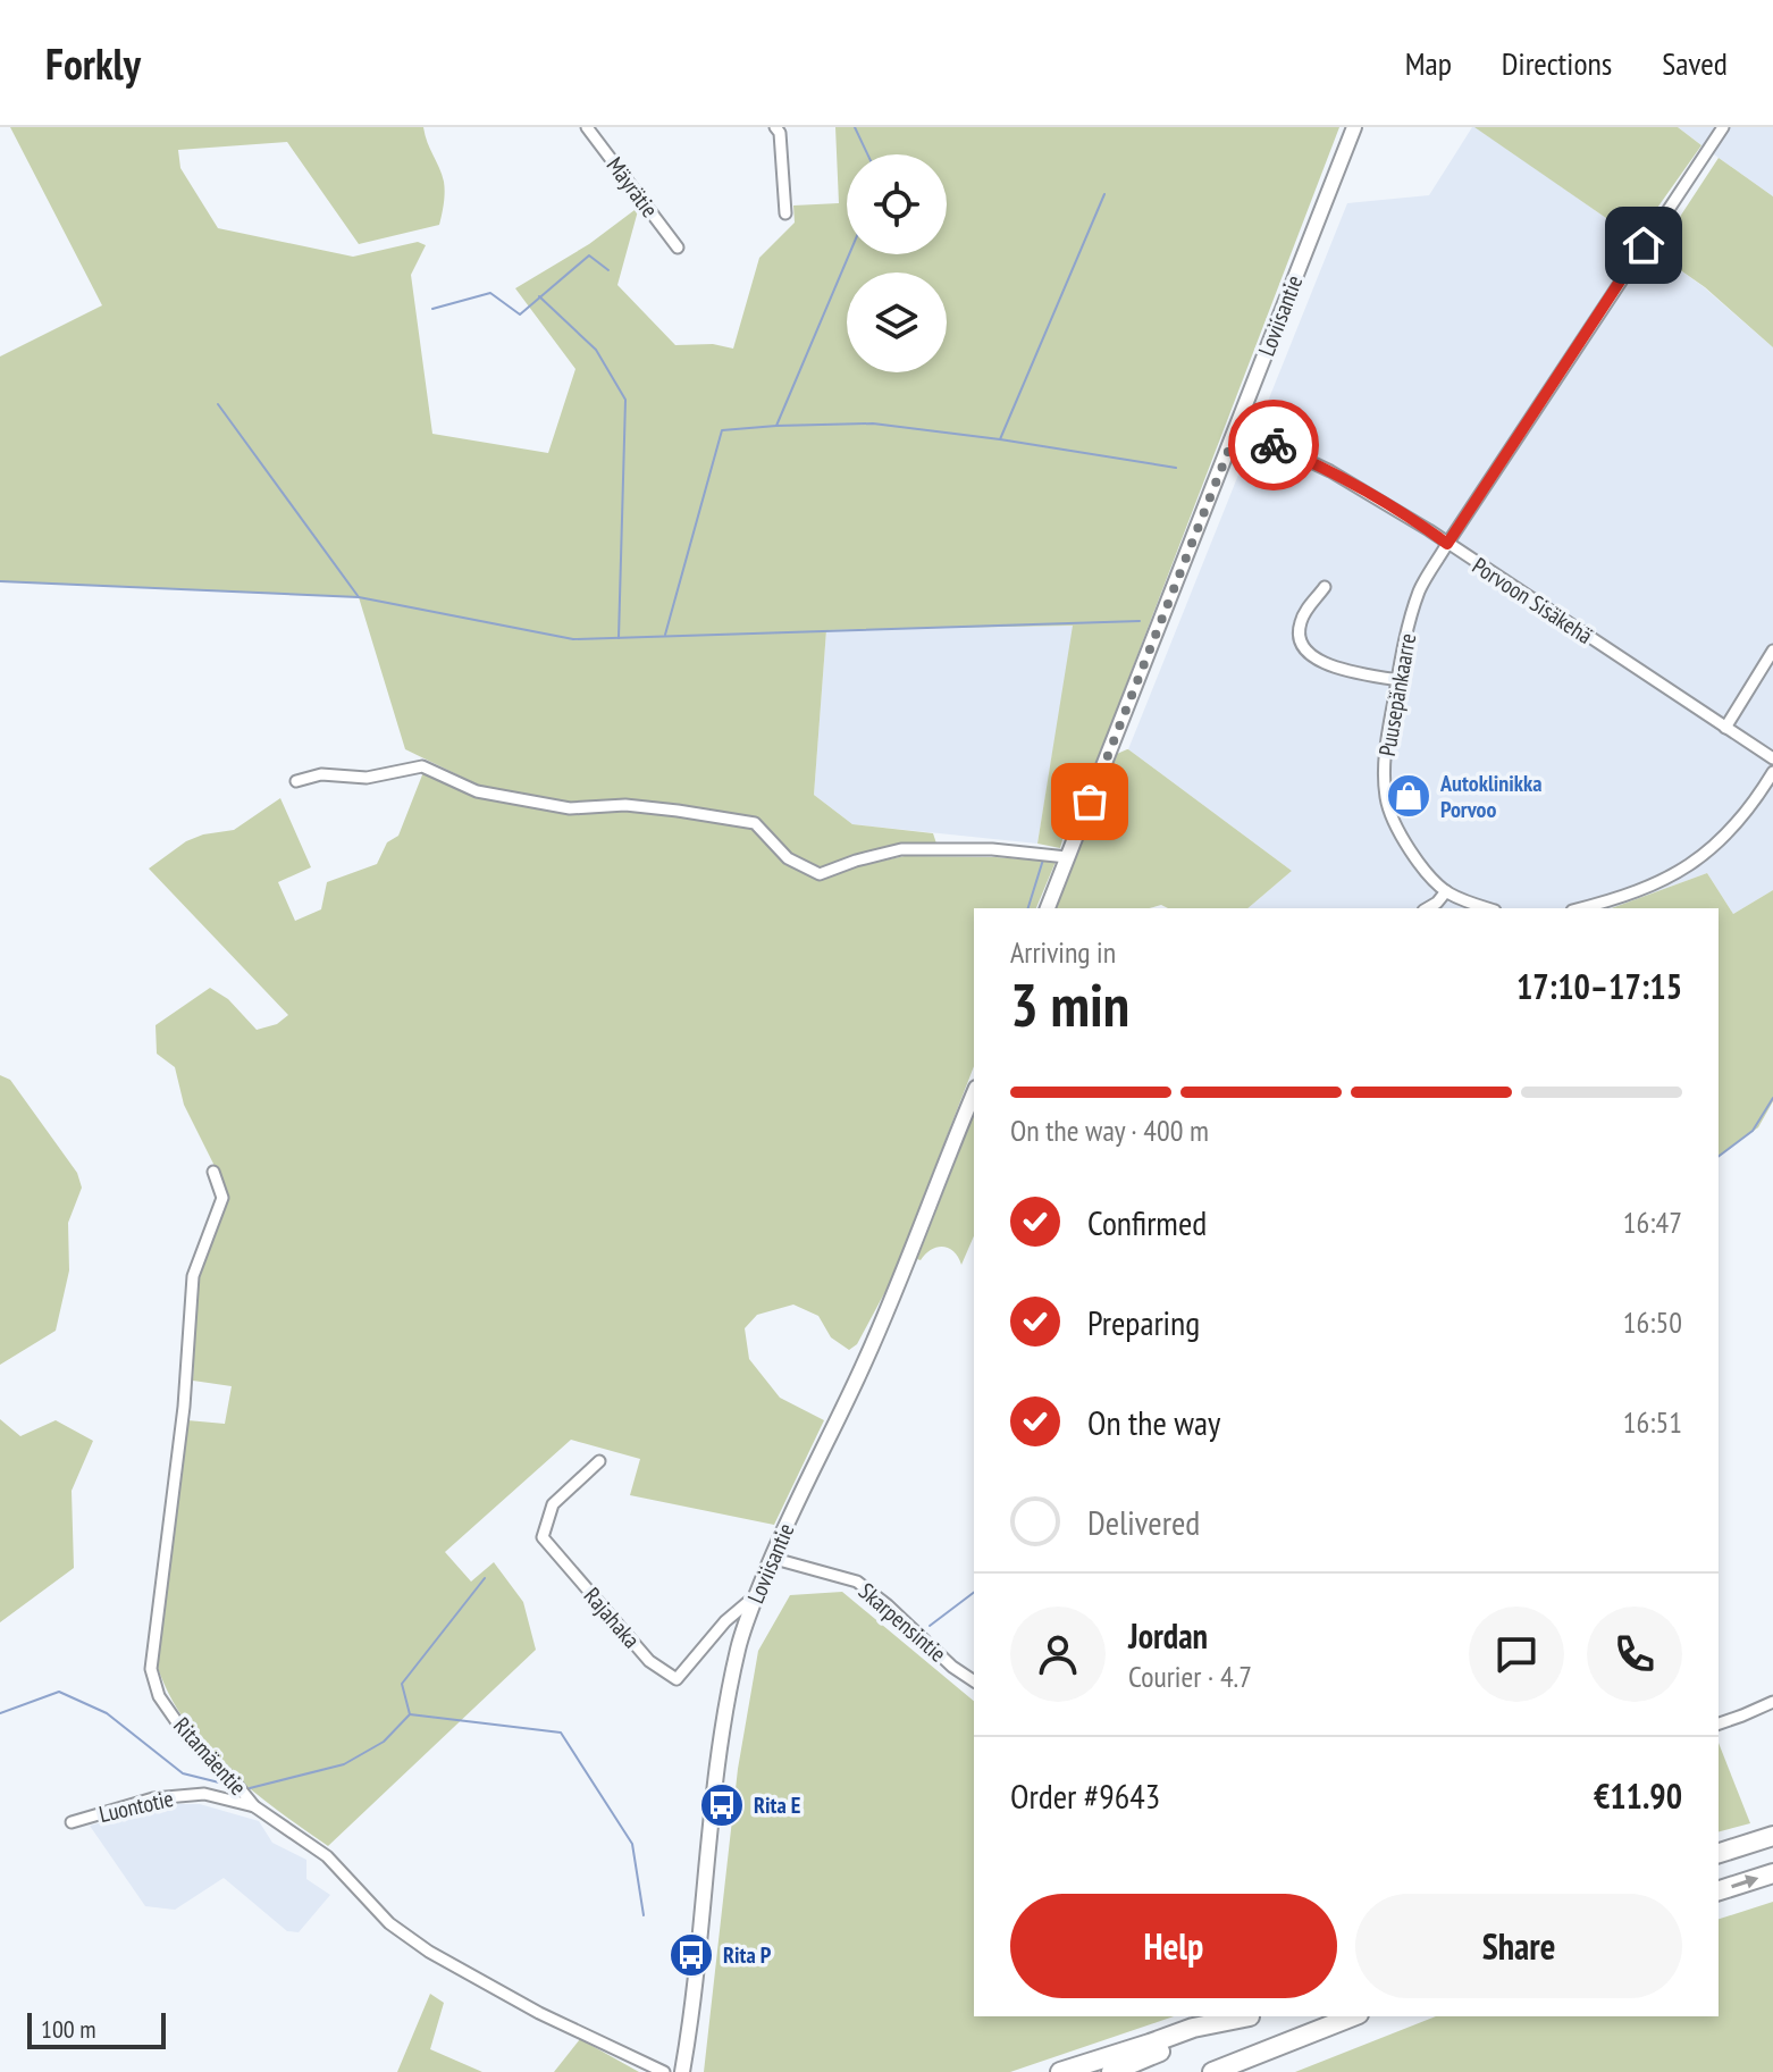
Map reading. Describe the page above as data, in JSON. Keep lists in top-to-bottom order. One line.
{"streets":{"main road":["Loviisantie"],"street":["Mäyrätie","Porvoon Sisäkehä","Puusepänkaarre","Rajahaka","Skarpensintie","Ritamäentie","Luontotie"]},"crossings":[["Loviisantie","Porvoon Sisäkehä"],["Loviisantie","Rajahaka"],["Loviisantie","Skarpensintie"],["Porvoon Sisäkehä","Puusepänkaarre"],["Ritamäentie","Luontotie"]],"places":{"shop":["Autoklinikka Porvoo"],"bus stop":["Rita E","Rita P"]},"scale_bar":"100 m","page":{"header":"Forkly","nav":["Map","Directions","Saved"],"heading":["3 min","Arriving in","17:10–17:15"],"panel":["Jordan","Courier · 4.7","Order #9643","€11.90"],"bar":"On the way · 400 m","list":[["Confirmed","16:47"],["Preparing","16:50"],["On the way","16:51"],"Delivered"],"buttons":["Help","Share"],"scale":"100 m"}}
